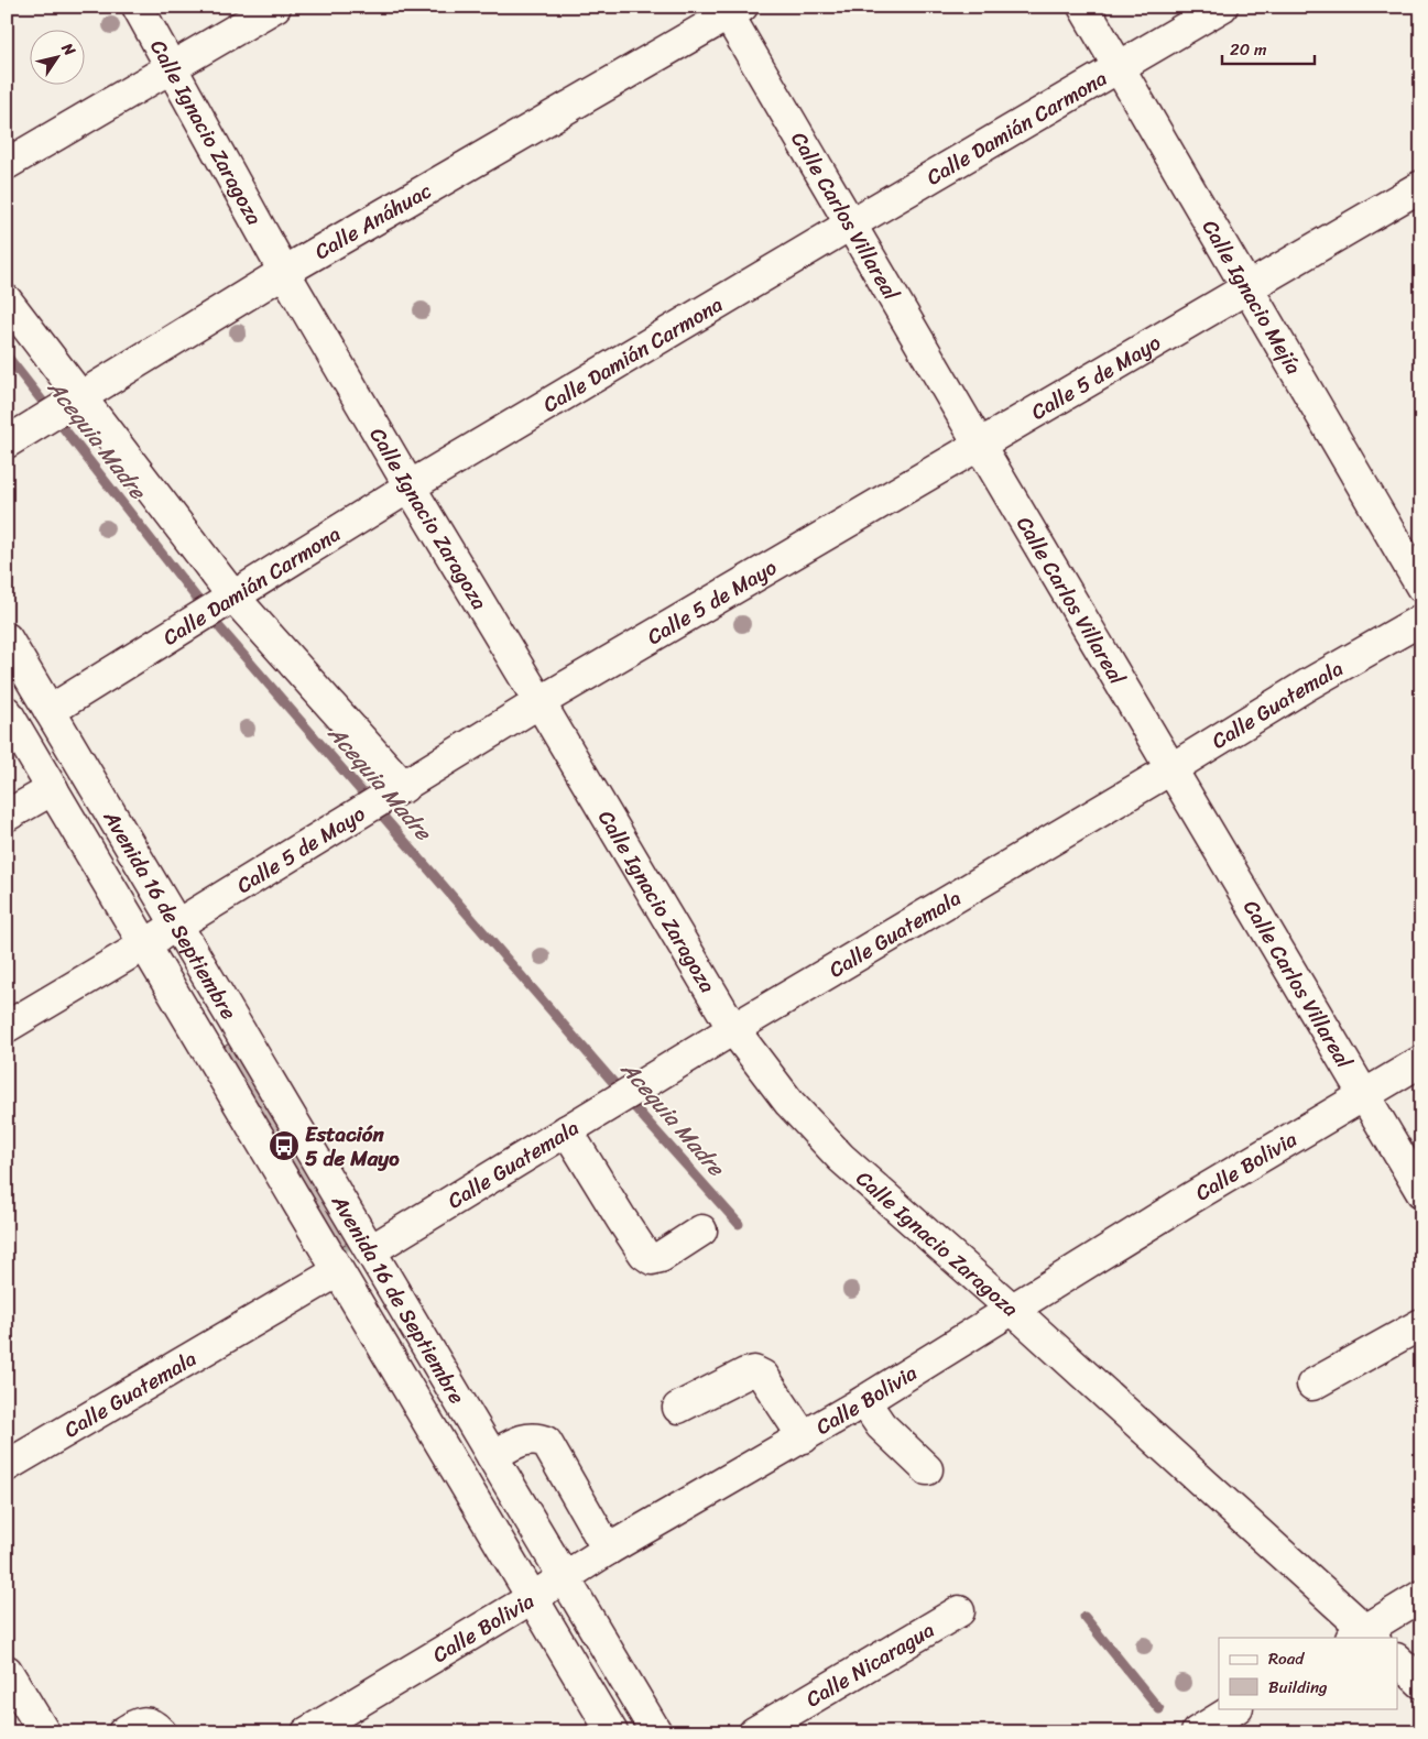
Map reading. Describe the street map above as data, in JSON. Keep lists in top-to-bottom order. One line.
{"streets":{"street":["Calle Damián Carmona","Calle Ignacio Zaragoza","Calle Carlos Villareal","Calle Anáhuac","Calle Ignacio Mejía","Calle 5 de Mayo","Calle Guatemala","Avenida 16 de Septiembre","Calle Bolivia","Calle Nicaragua"]},"crossings":[["Calle Damián Carmona","Calle Ignacio Zaragoza"],["Calle Damián Carmona","Calle Carlos Villareal"],["Calle Damián Carmona","Calle Ignacio Mejía"],["Calle Damián Carmona","Avenida 16 de Septiembre"],["Calle Ignacio Zaragoza","Calle Anáhuac"],["Calle Ignacio Zaragoza","Calle 5 de Mayo"],["Calle Ignacio Zaragoza","Calle Guatemala"],["Calle Ignacio Zaragoza","Calle Bolivia"],["Calle Carlos Villareal","Calle Anáhuac"],["Calle Carlos Villareal","Calle 5 de Mayo"],["Calle Carlos Villareal","Calle Guatemala"],["Calle Carlos Villareal","Calle Bolivia"],["Calle Ignacio Mejía","Calle 5 de Mayo"],["Calle 5 de Mayo","Avenida 16 de Septiembre"],["Calle Guatemala","Avenida 16 de Septiembre"],["Avenida 16 de Septiembre","Calle Bolivia"]],"water":["Acequia Madre"],"places":{"bus stop":["Estación 5 de Mayo"]},"legend":["Road","Building"],"scale_bar":"20 m","north":"top right"}
